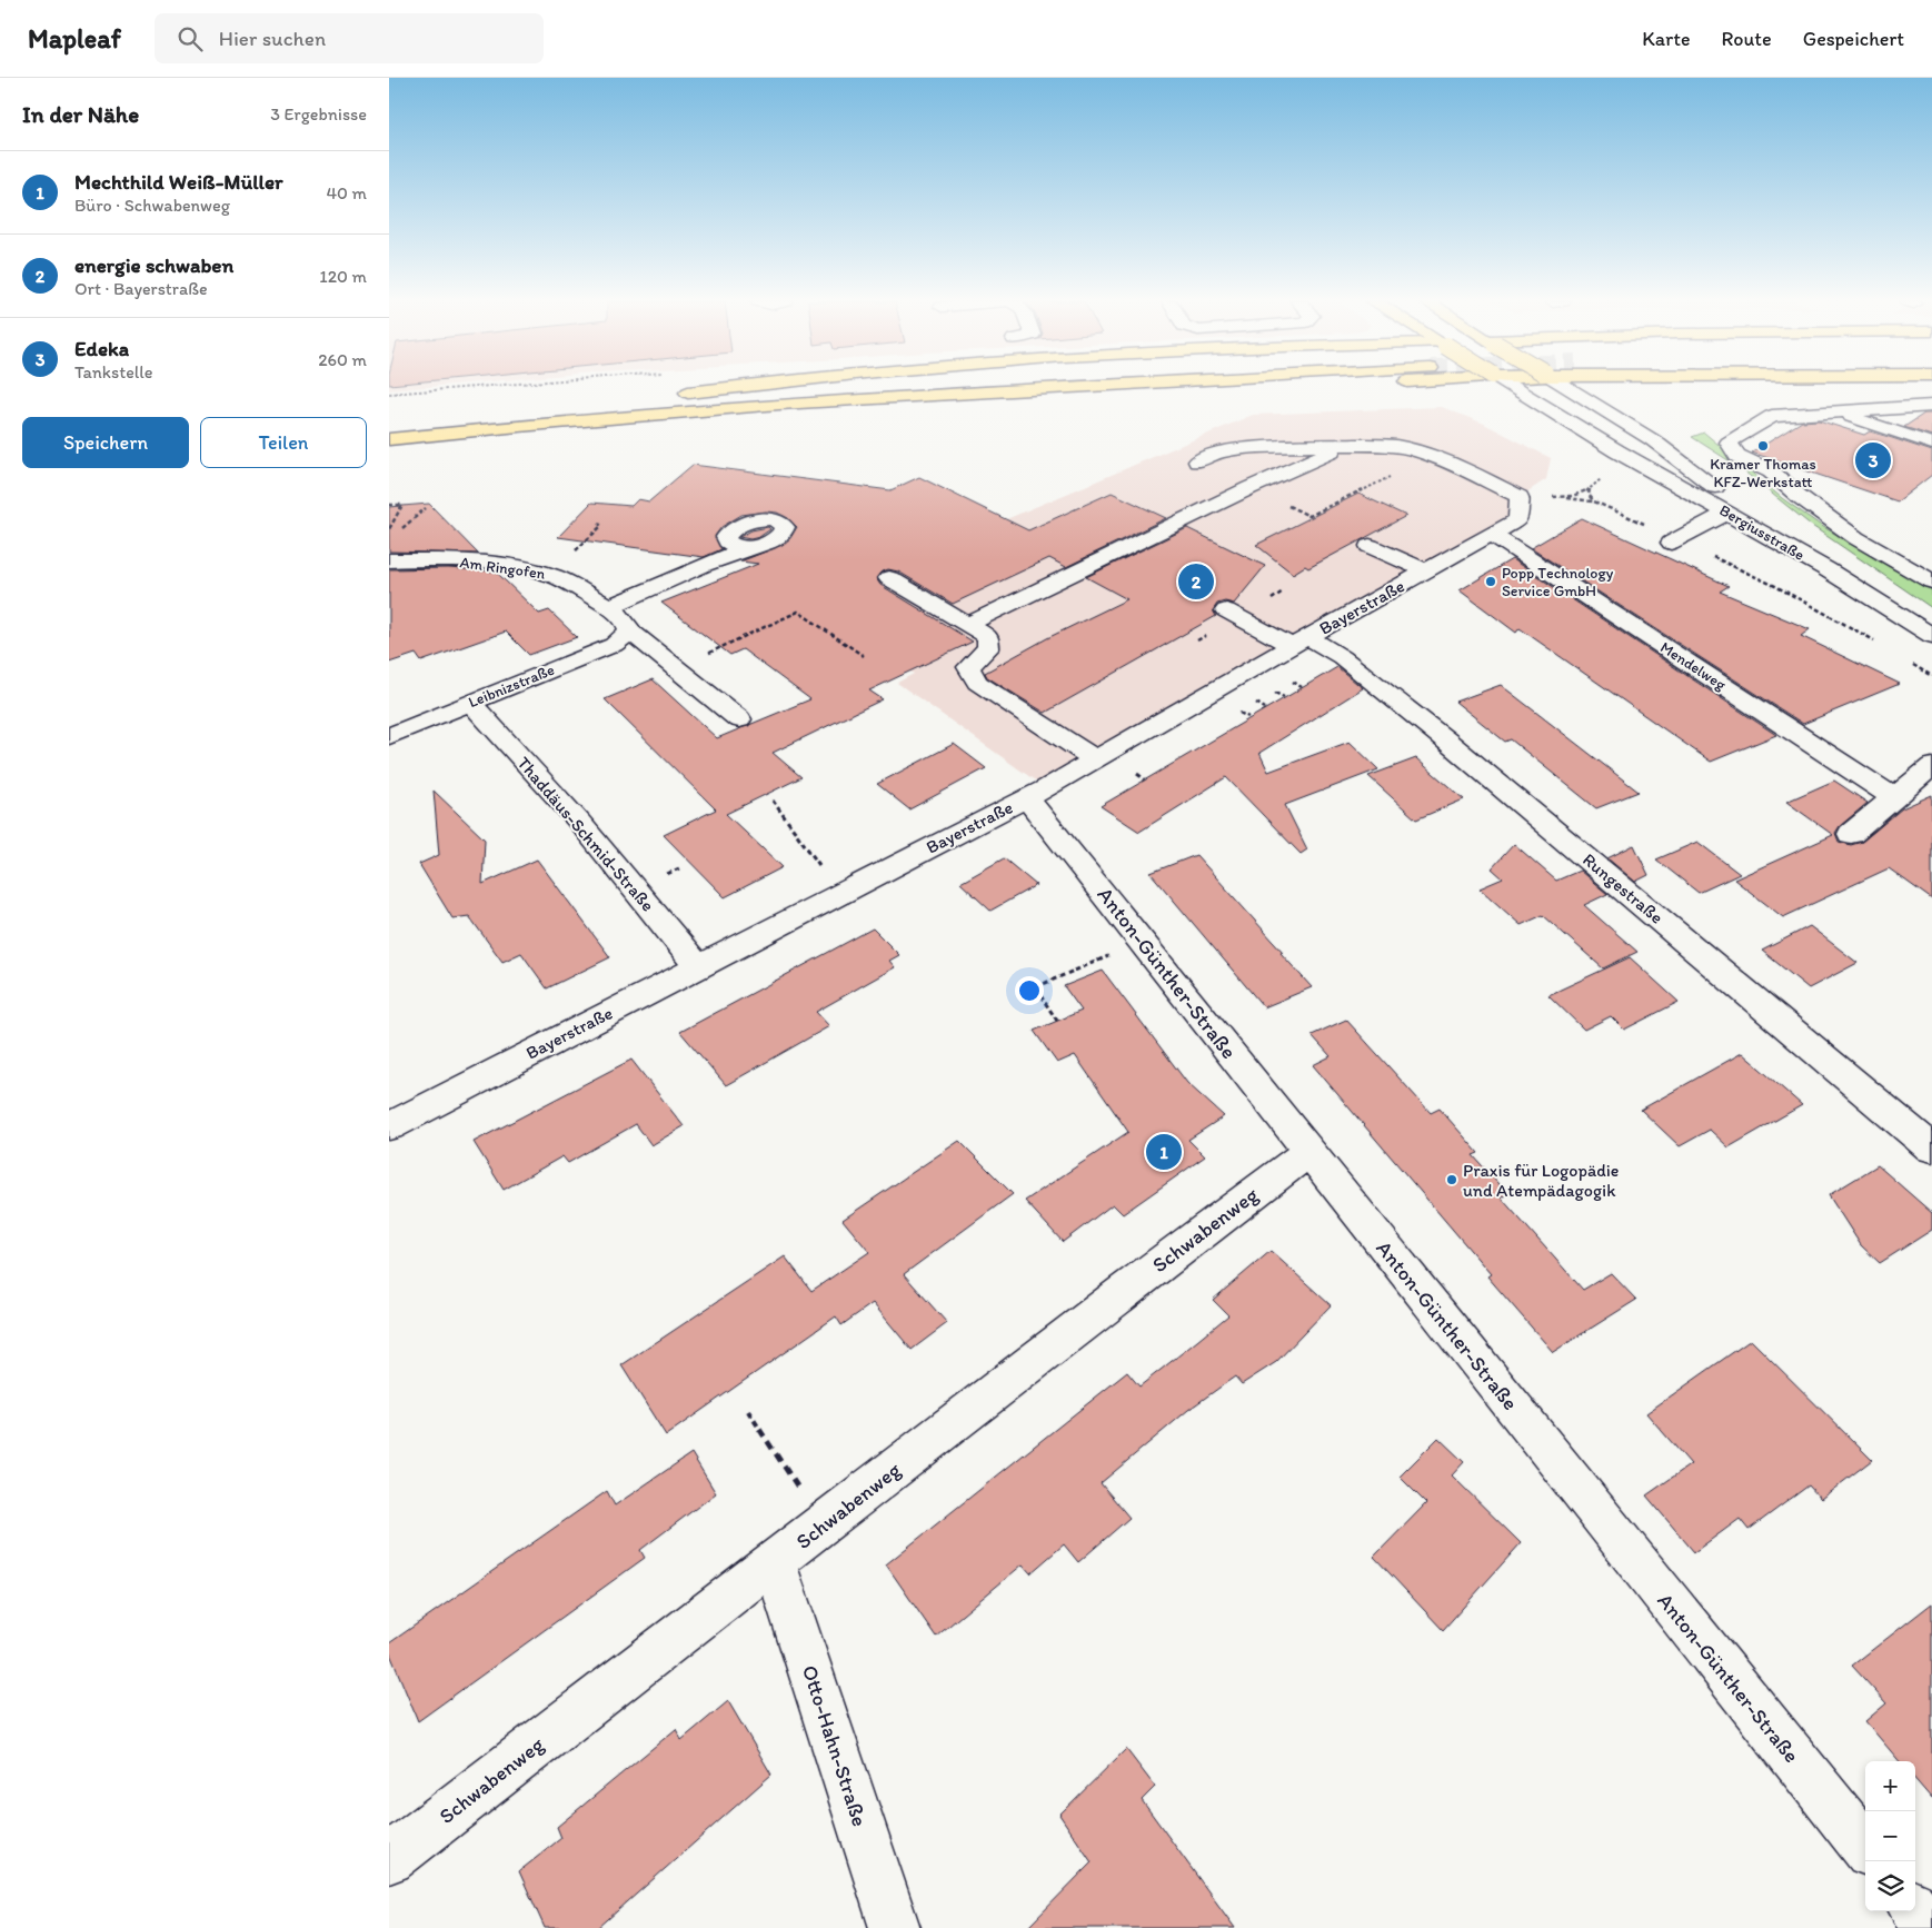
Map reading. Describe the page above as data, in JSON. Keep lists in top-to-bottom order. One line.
{"streets":{"street":["Bergiusstraße","Am Ringofen","Bayerstraße","Mendelweg","Leibnizstraße","Thaddäus-Schmid-Straße","Rungestraße","Anton-Günther-Straße","Schwabenweg","Otto-Hahn-Straße"]},"crossings":[["Am Ringofen","Leibnizstraße"],["Bayerstraße","Mendelweg"],["Bayerstraße","Thaddäus-Schmid-Straße"],["Bayerstraße","Rungestraße"],["Bayerstraße","Anton-Günther-Straße"],["Leibnizstraße","Thaddäus-Schmid-Straße"],["Anton-Günther-Straße","Schwabenweg"],["Schwabenweg","Otto-Hahn-Straße"]],"places":["Kramer Thomas KFZ-Werkstatt","Popp Technology Service GmbH","Praxis für Logopädie und Atempädagogik"],"page":{"header":"Mapleaf","search":"Hier suchen","nav":["Karte","Route","Gespeichert"],"heading":["In der Nähe","3 Ergebnisse"],"list":[{"mark":"1","name":"Mechthild Weiß-Müller","note":"Büro · Schwabenweg","value":"40 m"},{"mark":"2","name":"energie schwaben","note":"Ort · Bayerstraße","value":"120 m"},{"mark":"3","name":"Edeka","note":"Tankstelle","value":"260 m"}],"buttons":["Speichern","Teilen"],"pins":["3","2","1"],"map_buttons":["+","−"]}}
